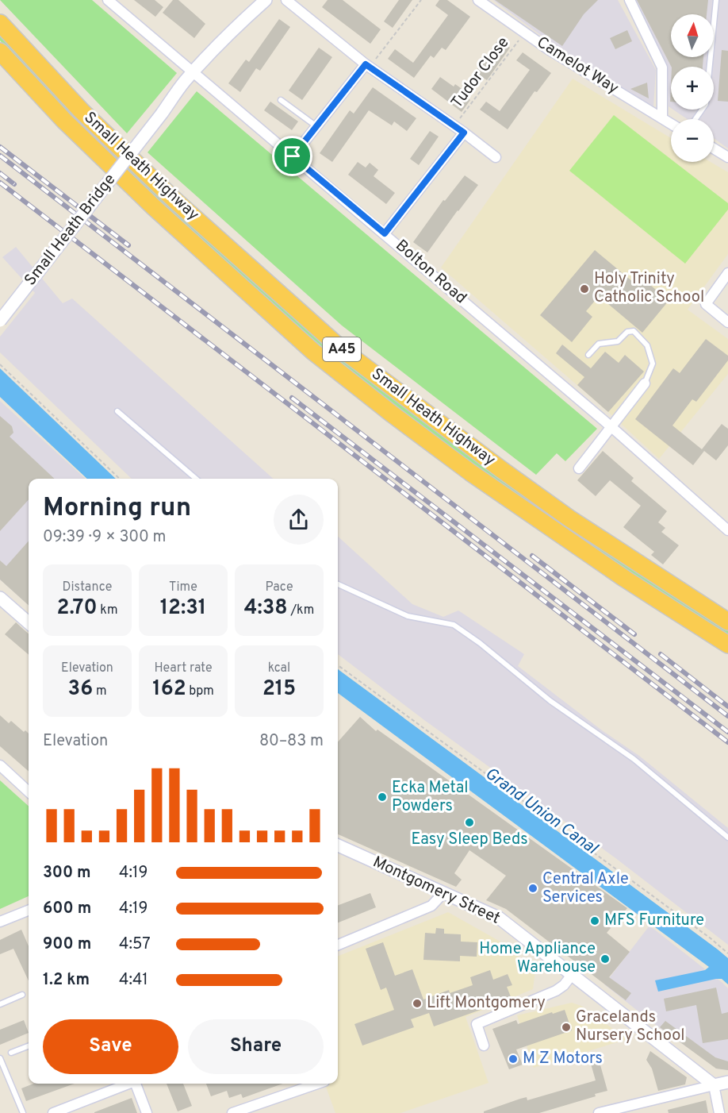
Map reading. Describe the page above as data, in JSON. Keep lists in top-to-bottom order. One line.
{"streets":{"highway":["Small Heath Highway","A45"],"street":["Camelot Way","Small Heath Bridge","Bolton Road","Montgomery Street"],"path":["Tudor Close"]},"crossings":[["Camelot Way","Tudor Close"],["Small Heath Bridge","Bolton Road"]],"water":["Grand Union Canal"],"places":["Holy Trinity Catholic School","Ecka Metal Powders","Easy Sleep Beds","Central Axle Services","MFS Furniture","Home Appliance Warehouse","Lift Montgomery","Gracelands Nursery School","M Z Motors"],"north":"top","page":{"map_buttons":["+","−"],"heading":["Morning run","09:39 · 9 × 300 m"],"stats":[["Distance","2.70 km"],["Time","12:31"],["Pace","4:38 /km"],["Elevation","36 m"],["Heart rate","162 bpm"],["kcal","215"]],"chart":["Elevation","80–83 m"],"list":[{"name":"300 m","note":"4:19"},{"name":"600 m","note":"4:19"},{"name":"900 m","note":"4:57"},{"name":"1.2 km","note":"4:41"}],"buttons":["Save","Share"]}}
